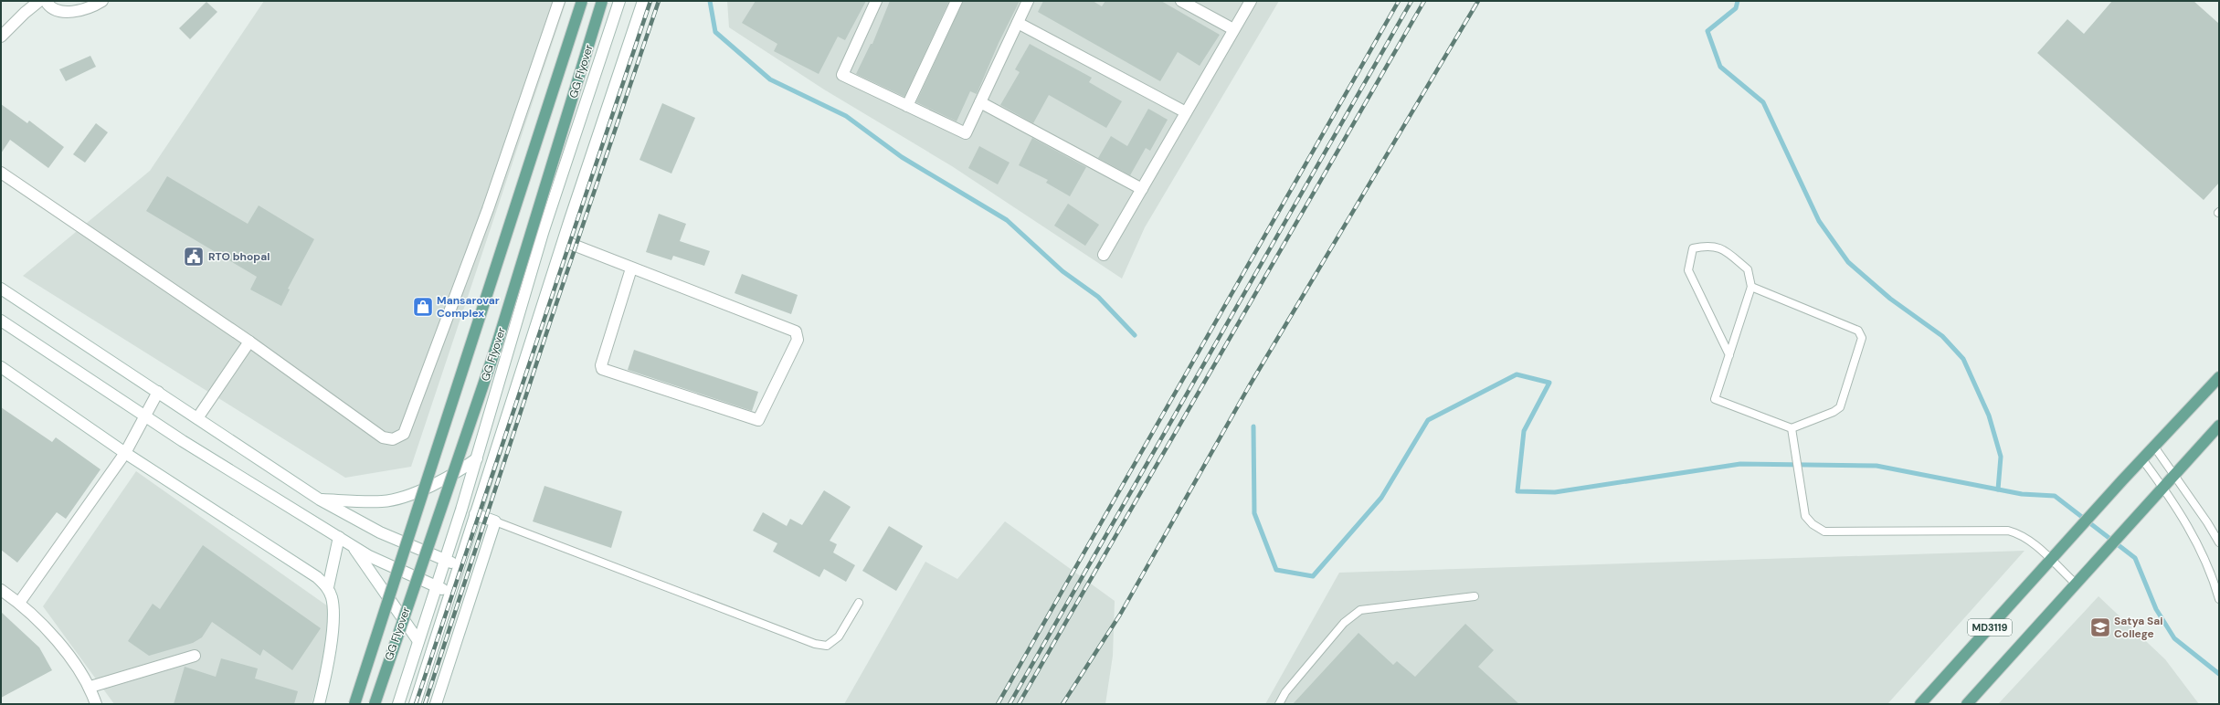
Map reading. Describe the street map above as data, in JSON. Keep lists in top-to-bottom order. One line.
{"streets":{"main road":["GG Flyover","MD3119"]},"places":{"public building":["RTO bhopal"],"shop":["Mansarovar Complex"],"school or university":["Satya Sai College"]}}
